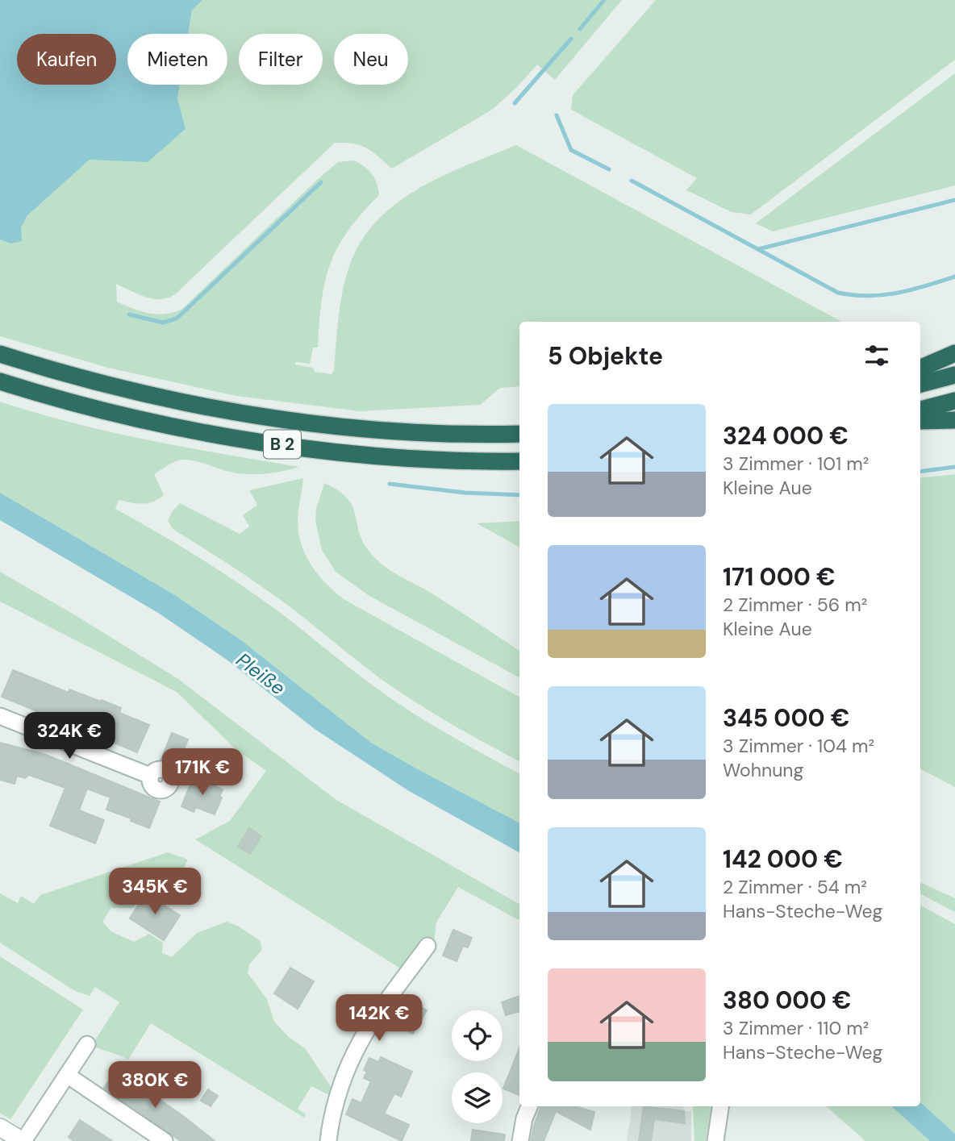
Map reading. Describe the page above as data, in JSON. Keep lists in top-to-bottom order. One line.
{"streets":{"highway":["B 2"]},"water":["Pleiße"],"page":{"chip":["Kaufen","Mieten","Filter","Neu"],"heading":"5 Objekte","list":[{"name":"324 000 €","note":"3 Zimmer · 101 m² · Kleine Aue"},{"name":"171 000 €","note":"2 Zimmer · 56 m² · Kleine Aue"},{"name":"345 000 €","note":"3 Zimmer · 104 m² · Wohnung"},{"name":"142 000 €","note":"2 Zimmer · 54 m² · Hans-Steche-Weg"},{"name":"380 000 €","note":"3 Zimmer · 110 m² · Hans-Steche-Weg"}],"price":["324K €","171K €","345K €","142K €","380K €"]}}
